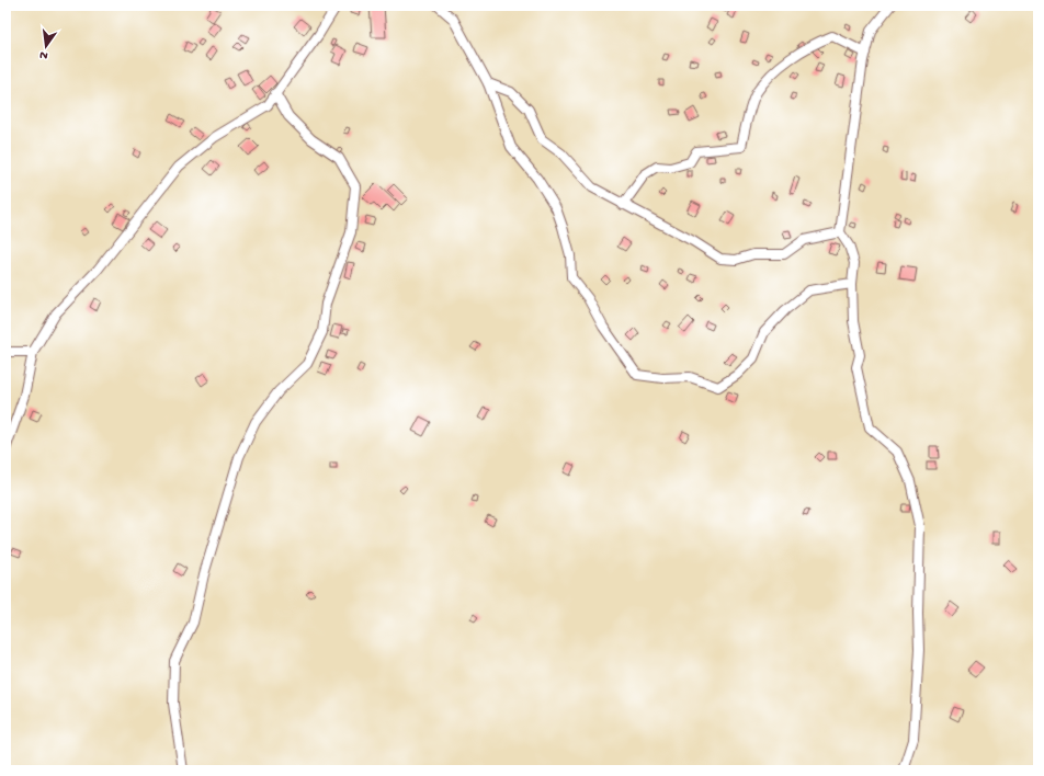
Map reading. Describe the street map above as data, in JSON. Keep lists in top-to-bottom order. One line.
{"north":"bottom"}
